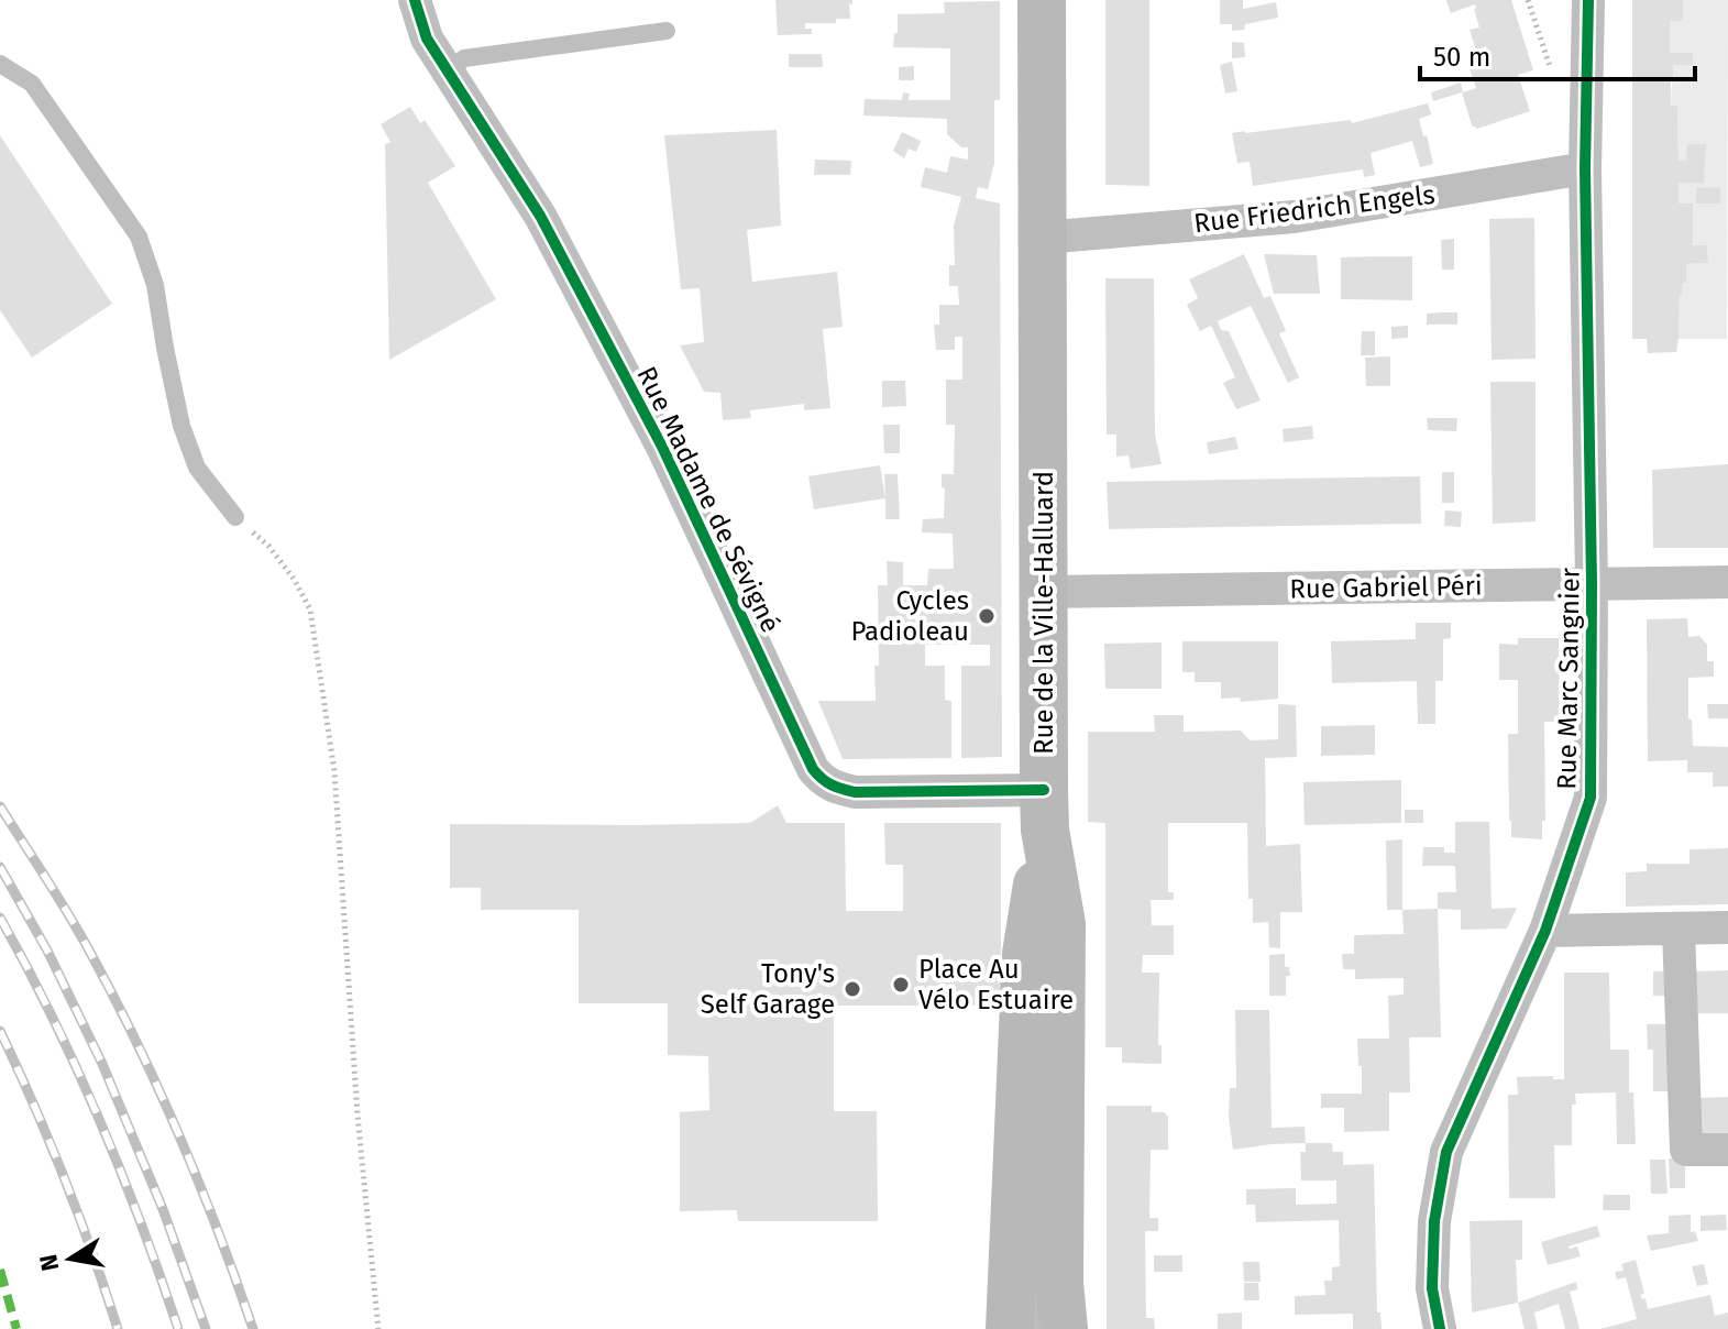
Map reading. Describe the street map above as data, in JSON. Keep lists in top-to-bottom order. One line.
{"streets":{"main road":["Rue de la Ville-Halluard"],"street":["Rue Friedrich Engels","Rue Madame de Sévigné","Rue Gabriel Péri","Rue Marc Sangnier"]},"crossings":[["Rue Friedrich Engels","Rue de la Ville-Halluard"],["Rue Friedrich Engels","Rue Marc Sangnier"],["Rue Madame de Sévigné","Rue de la Ville-Halluard"],["Rue Gabriel Péri","Rue de la Ville-Halluard"],["Rue Gabriel Péri","Rue Marc Sangnier"]],"places":["Cycles Padioleau","Place Au Vélo Estuaire","Tony's Self Garage"],"scale_bar":"50 m","north":"left"}
